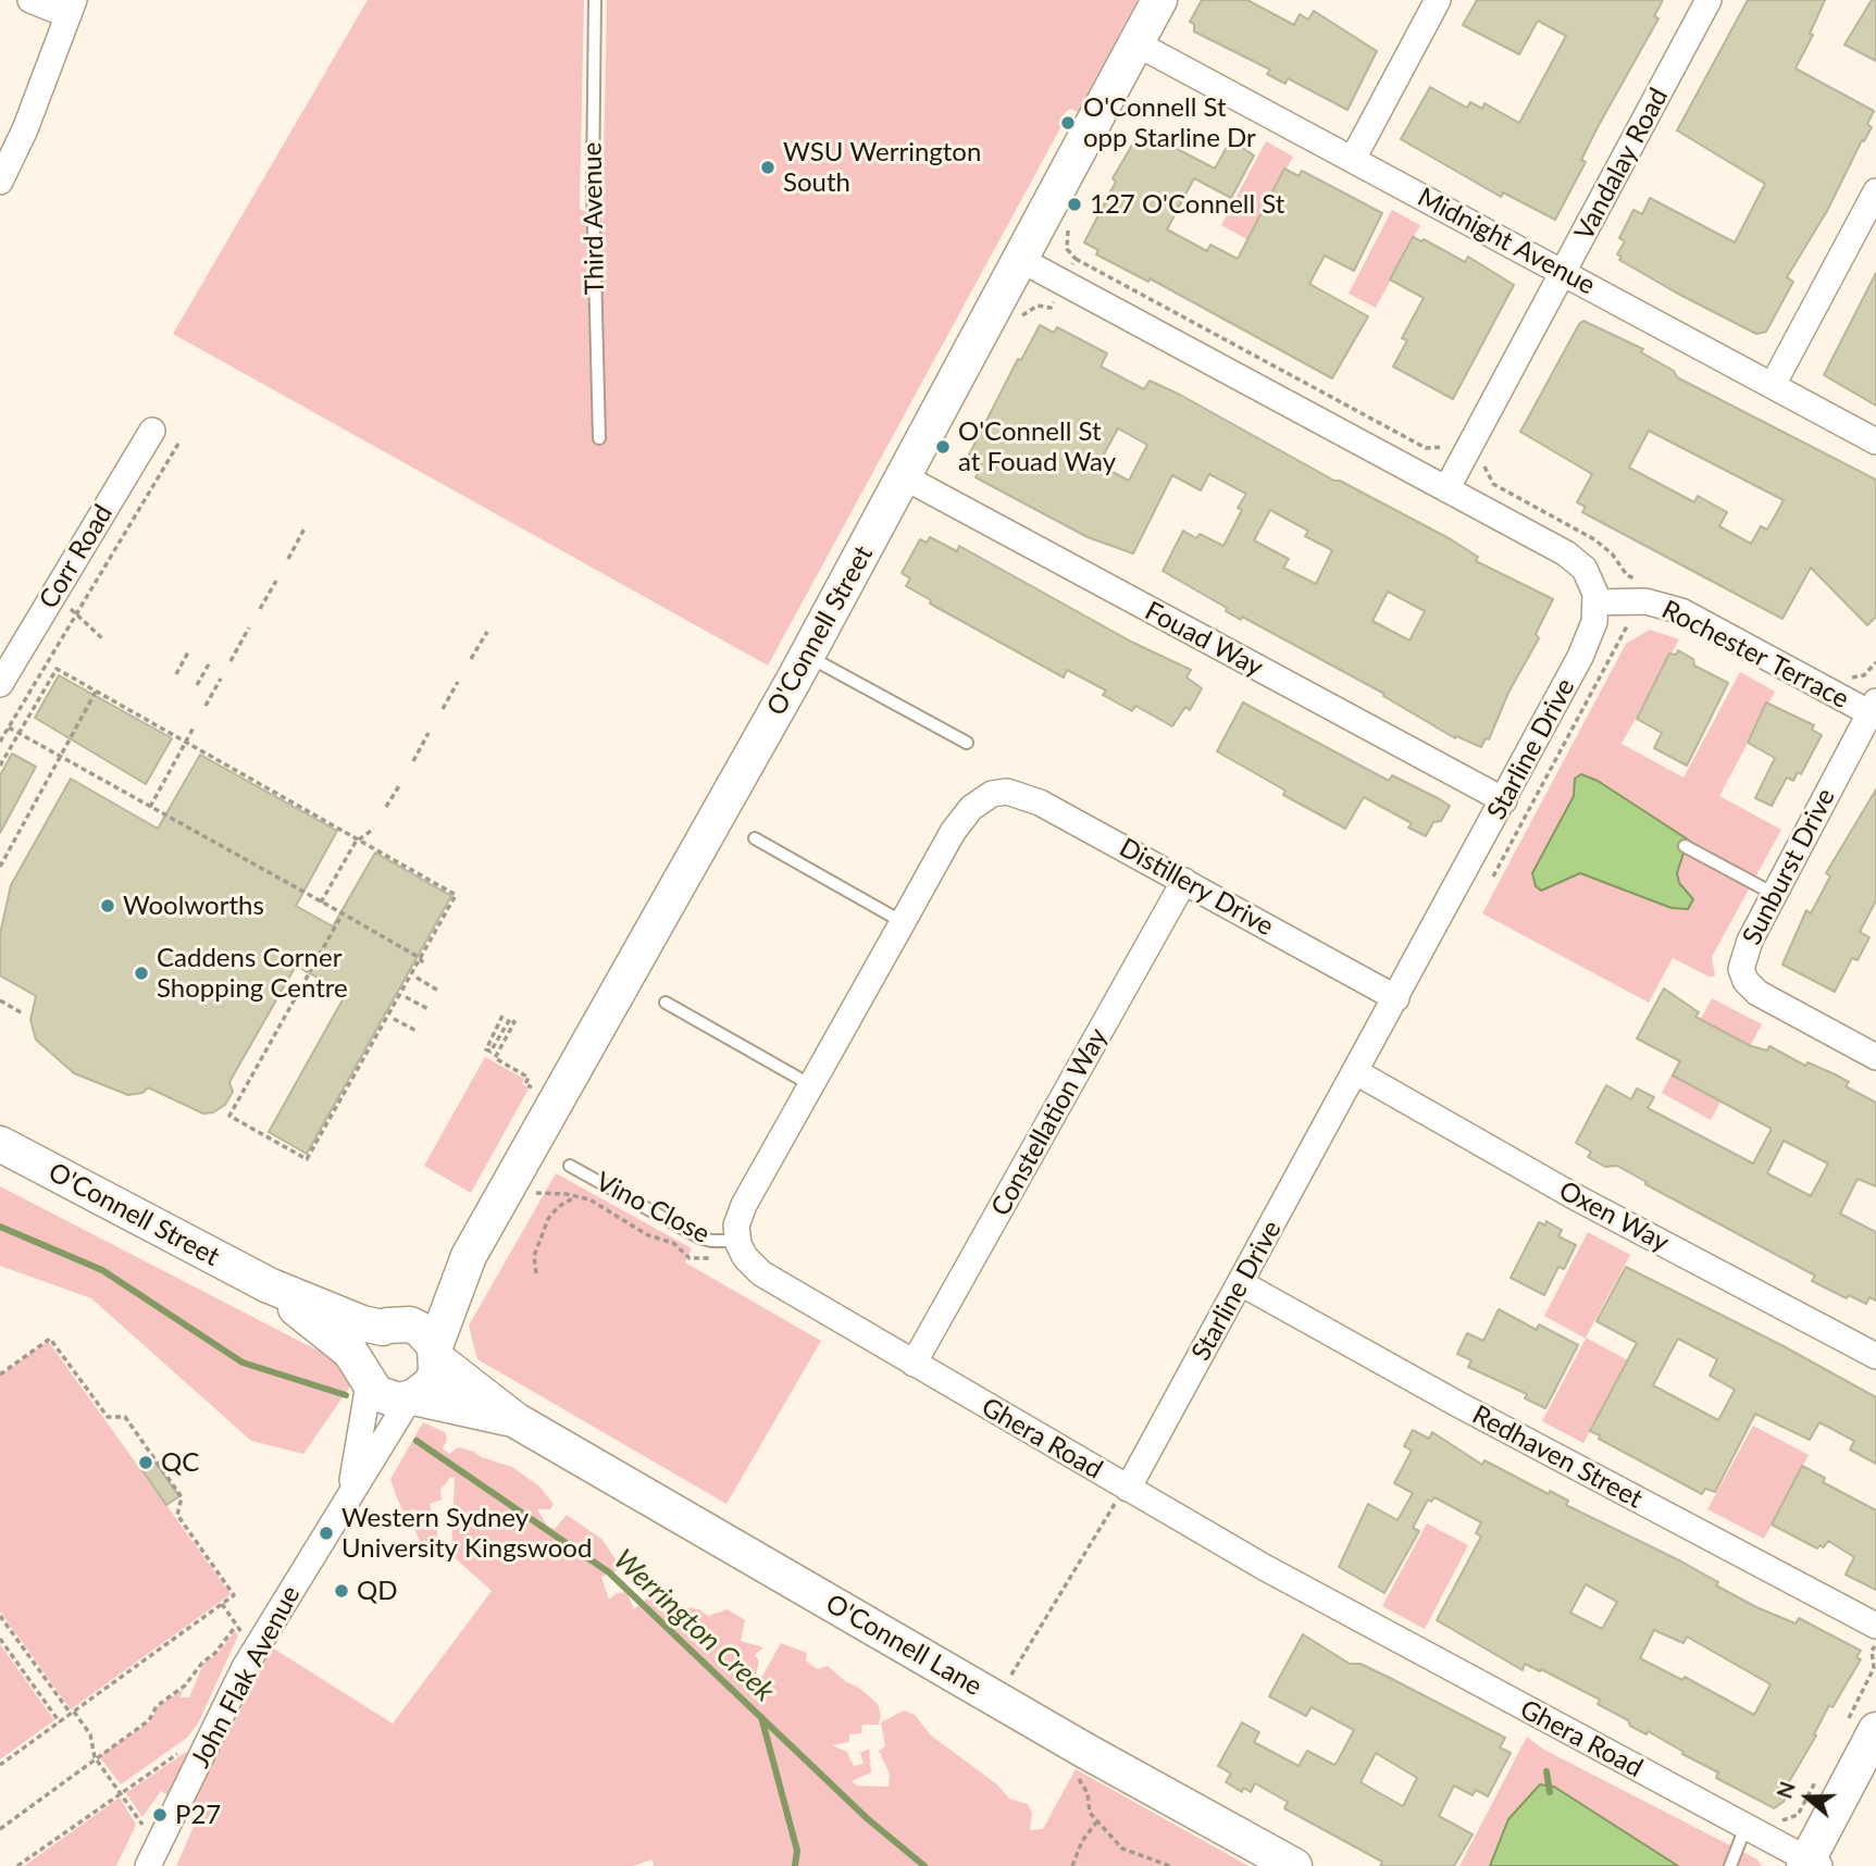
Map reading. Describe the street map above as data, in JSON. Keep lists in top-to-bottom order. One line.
{"streets":{"street":["Vandalay Road","Midnight Avenue","Corr Road","O'Connell Street","Fouad Way","Rochester Terrace","Starline Drive","Sunburst Drive","Distillery Drive","Constellation Way","Oxen Way","Ghera Road","Redhaven Street","O'Connell Lane","John Flak Avenue"],"lane":["Third Avenue","Vino Close"]},"crossings":[["Vandalay Road","Midnight Avenue"],["Midnight Avenue","O'Connell Street"],["O'Connell Street","Fouad Way"],["O'Connell Street","O'Connell Lane"],["O'Connell Street","John Flak Avenue"],["Fouad Way","Starline Drive"],["Rochester Terrace","Starline Drive"],["Rochester Terrace","Sunburst Drive"],["Starline Drive","Distillery Drive"],["Starline Drive","Oxen Way"],["Starline Drive","Ghera Road"],["Starline Drive","Redhaven Street"],["Distillery Drive","Constellation Way"],["Constellation Way","Ghera Road"],["Vino Close","Ghera Road"],["O'Connell Lane","John Flak Avenue"]],"water":["Werrington Creek"],"places":["O'Connell St opp Starline Dr","WSU Werrington South","127 O'Connell St","O'Connell St at Fouad Way","Woolworths","Caddens Corner Shopping Centre","QC","Western Sydney University Kingswood","QD","P27"],"north":"left"}
